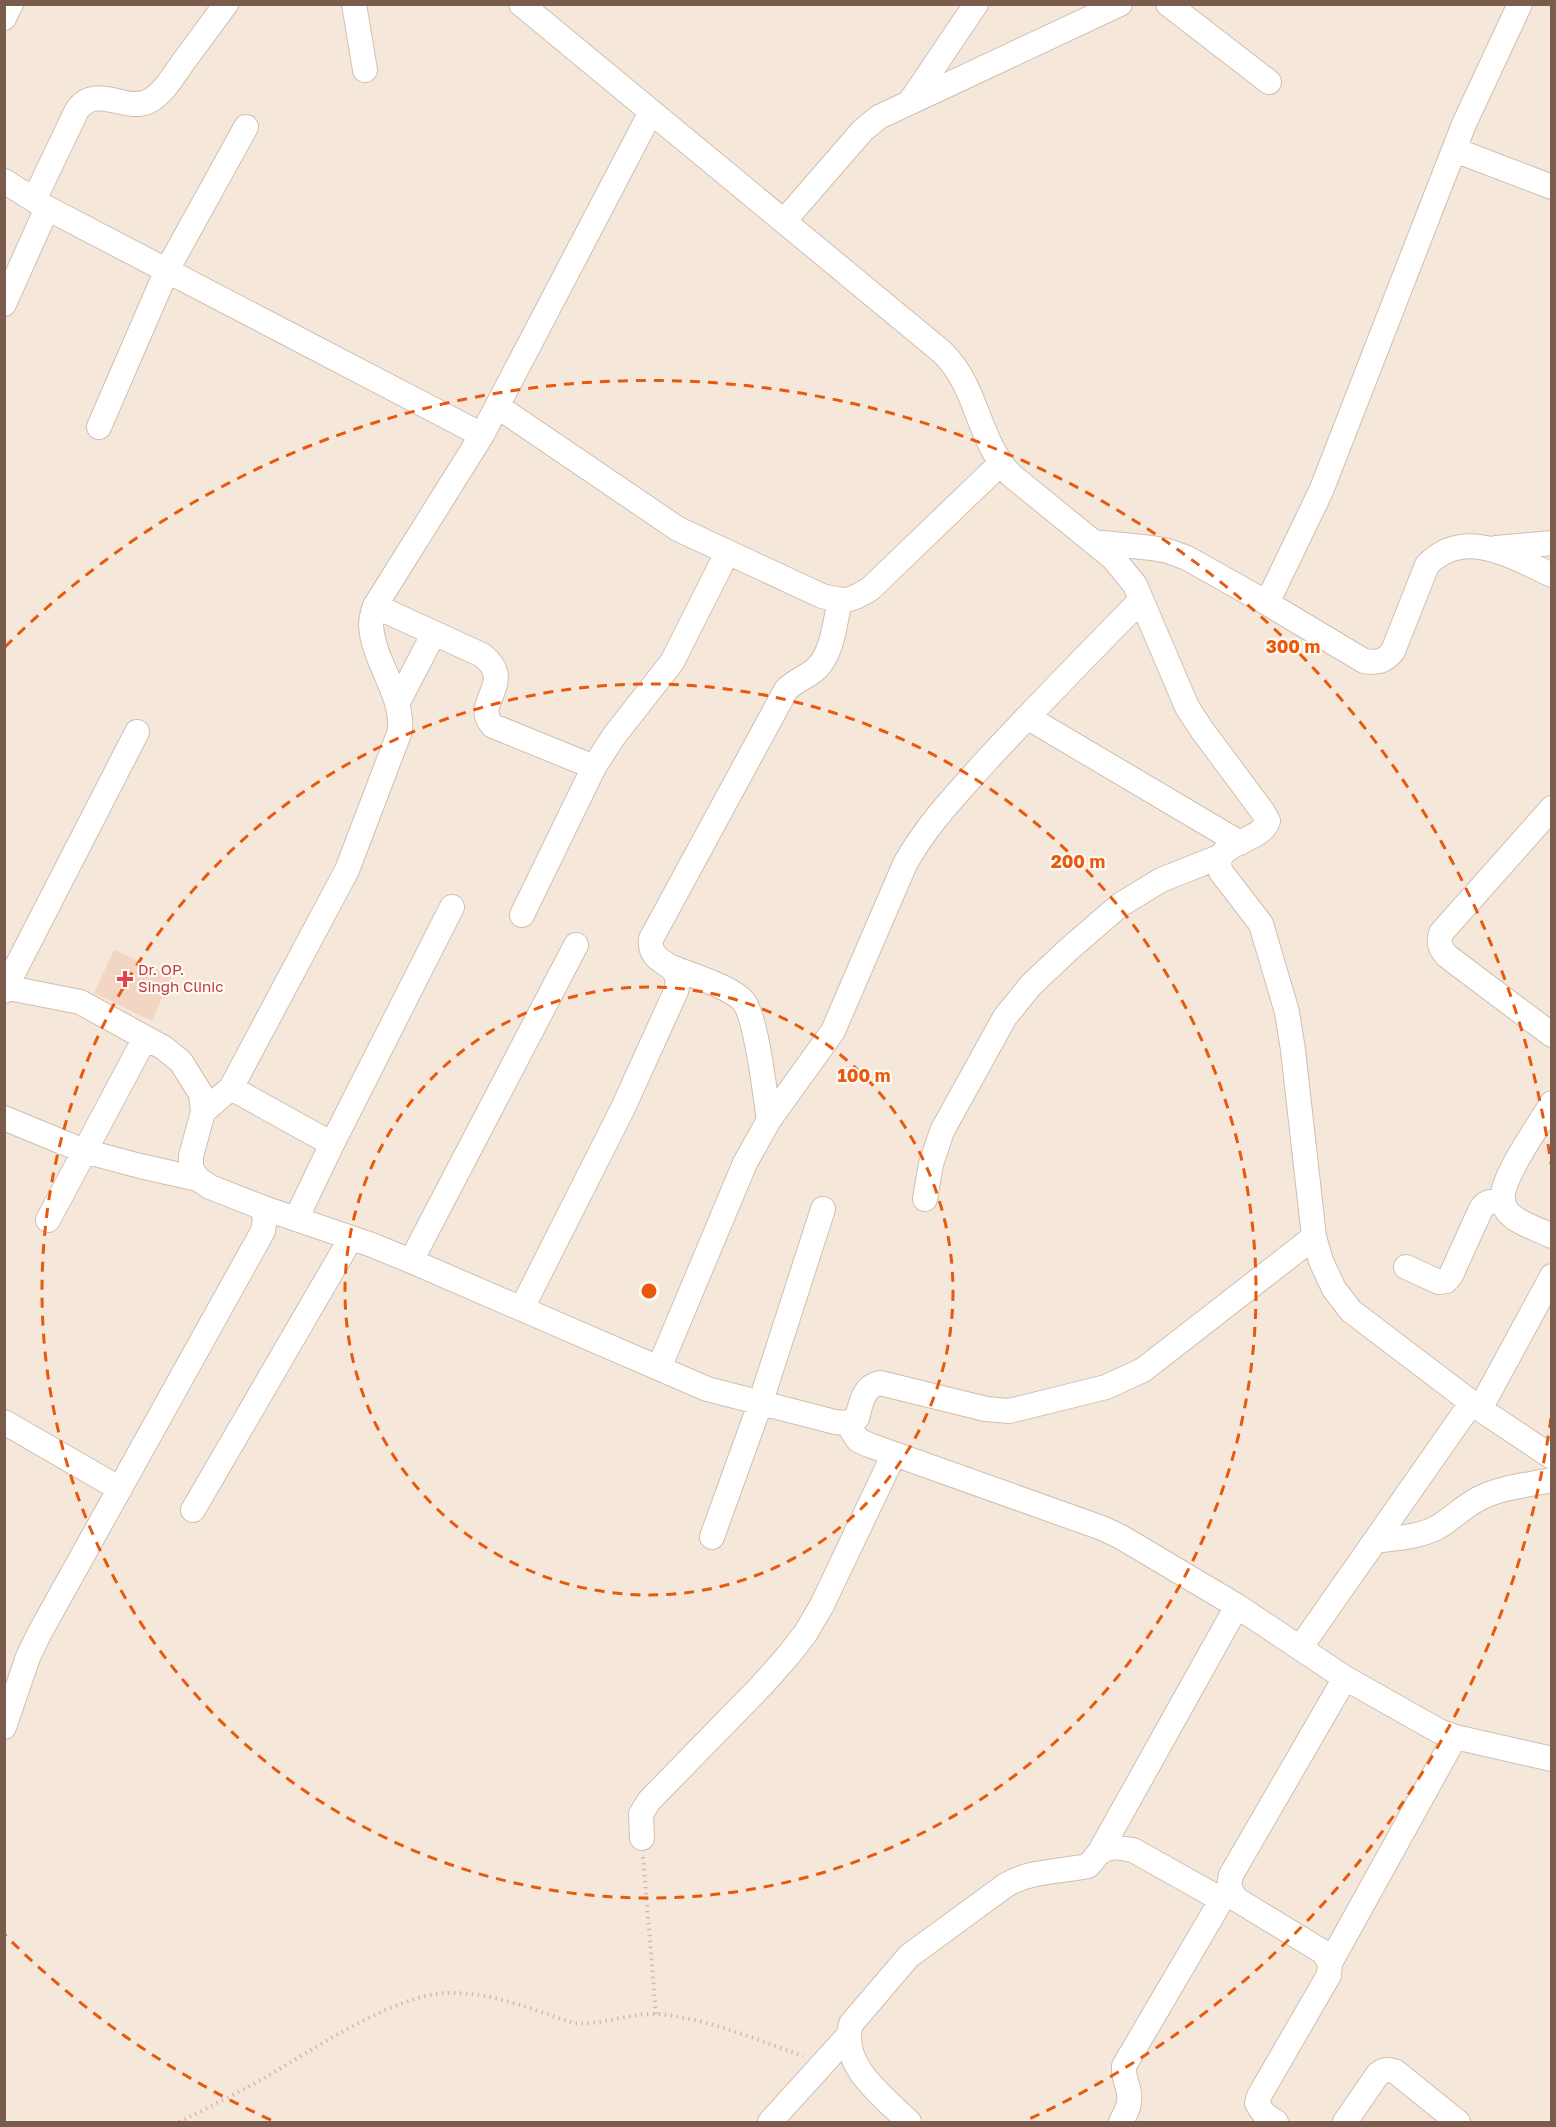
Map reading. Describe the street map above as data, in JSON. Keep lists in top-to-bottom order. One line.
{"places":{"health":["Dr. OP. Singh Clinic"]},"rings":["300 m","200 m","100 m"]}
